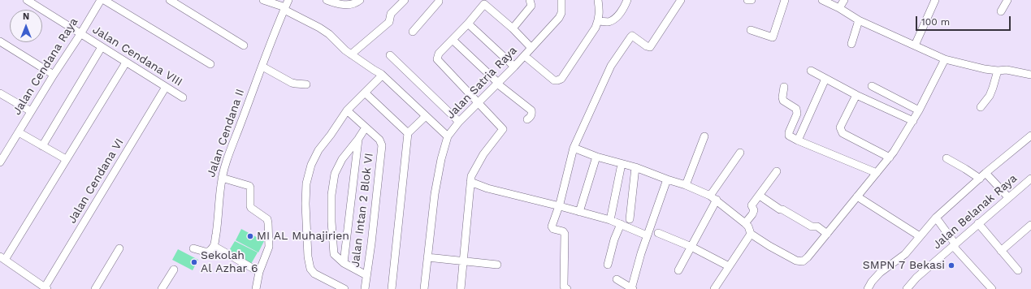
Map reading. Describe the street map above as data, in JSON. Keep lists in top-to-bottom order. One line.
{"streets":{"street":["Jalan Cendana VIII","Jalan Cendana Raya","Jalan Satria Raya","Jalan Cendana II","Jalan Cendana VI","Jalan Intan 2 Blok VI","Jalan Belanak Raya"]},"crossings":[["Jalan Cendana VIII","Jalan Cendana Raya"],["Jalan Cendana VIII","Jalan Cendana VI"]],"places":["MI AL Muhajirien","Sekolah Al Azhar 6","SMPN 7 Bekasi"],"scale_bar":"100 m","north":"top"}
